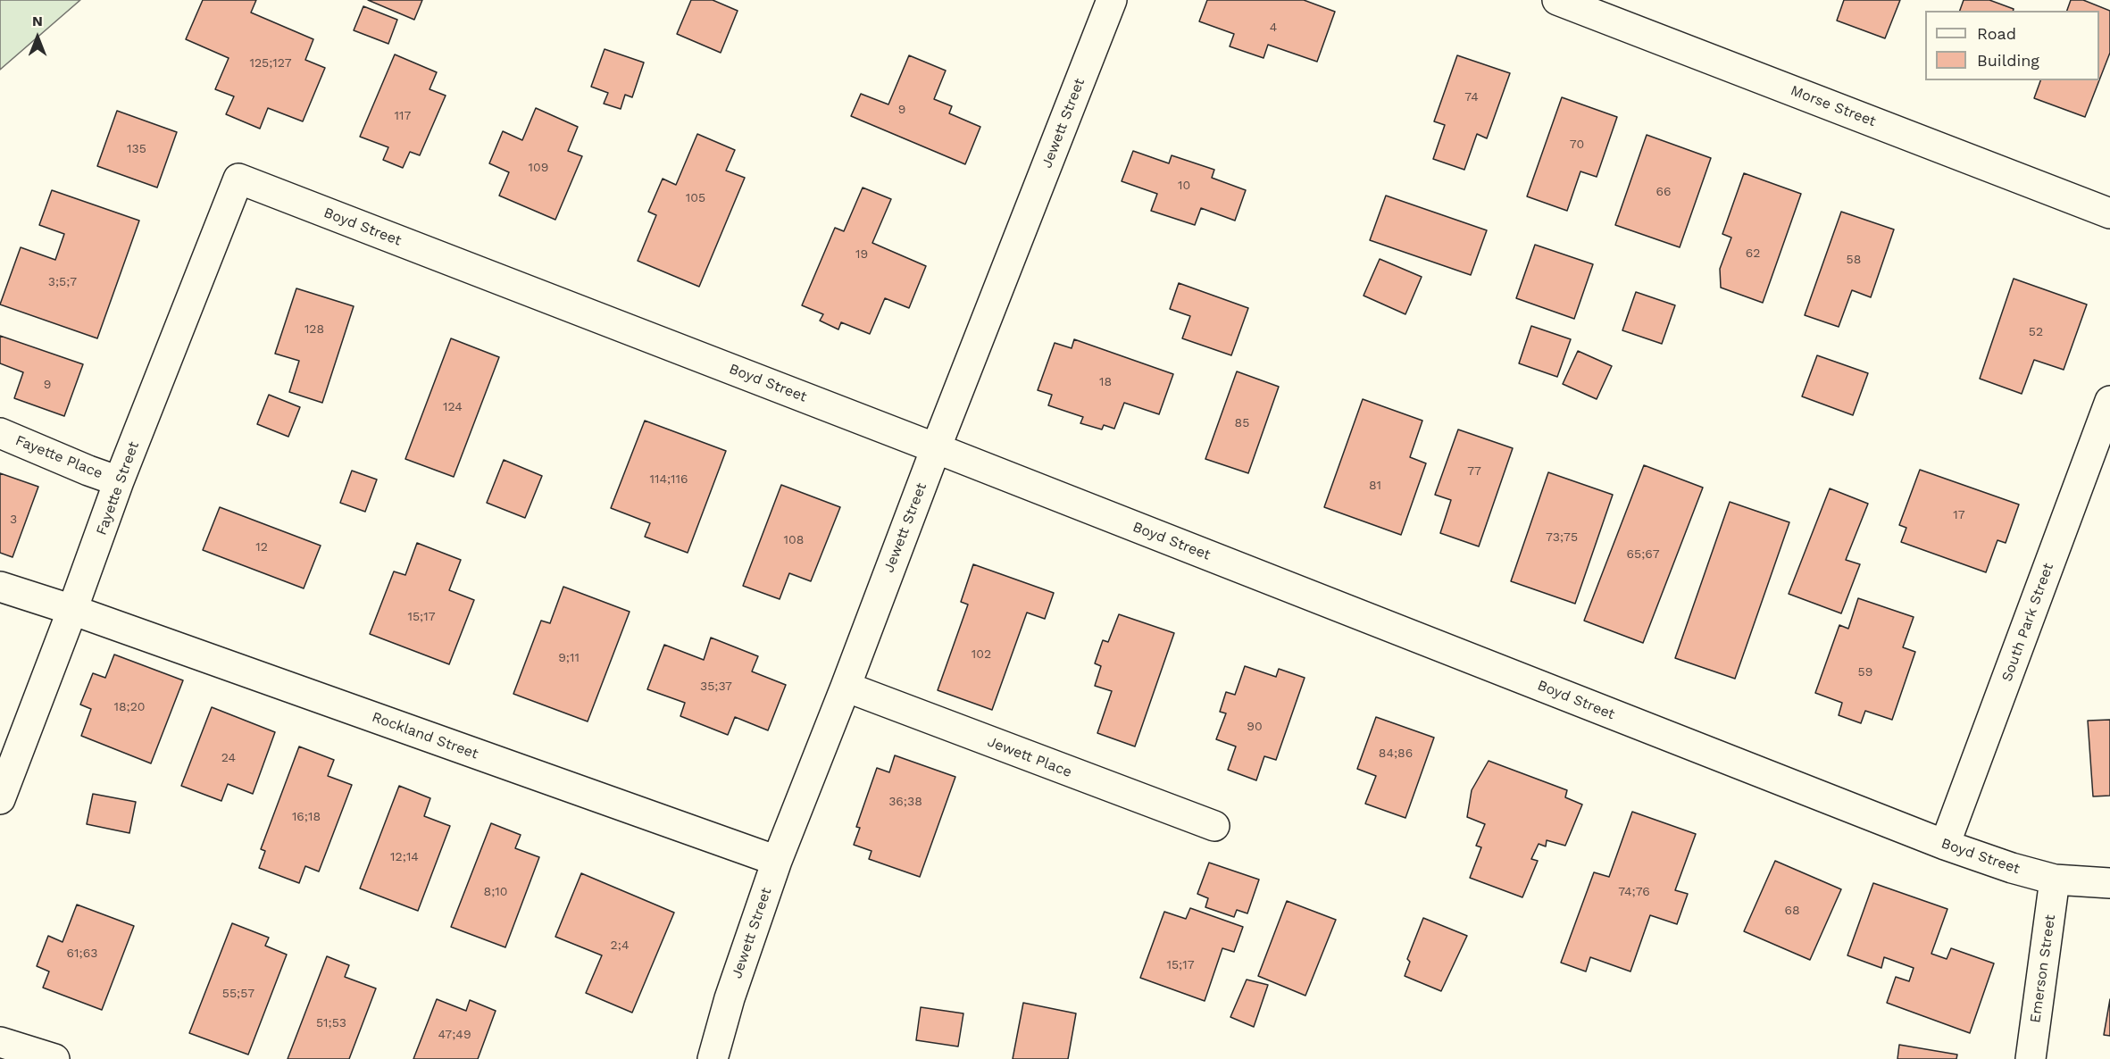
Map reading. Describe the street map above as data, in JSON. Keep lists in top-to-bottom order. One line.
{"streets":{"street":["Morse Street","Jewett Street","Boyd Street","Fayette Place","Fayette Street","South Park Street","Rockland Street","Jewett Place","Emerson Street"]},"crossings":[["Jewett Street","Boyd Street"],["Jewett Street","Rockland Street"],["Jewett Street","Jewett Place"],["Boyd Street","Fayette Street"],["Boyd Street","South Park Street"],["Boyd Street","Emerson Street"],["Fayette Place","Fayette Street"],["Fayette Street","Rockland Street"]],"house_numbers":["4","125;127","74","9","117","70","135","109","10","66","105","62","19","58","3;5;7","128","52","18","9","124","85","77","114;116","81","17","3","73;75","108","12","65;67","15;17","102","9;11","59","35;37","18;20","90","84;86","24","36;38","16;18","12;14","8;10","74;76","68","2;4","61;63","15;17","55;57","51;53","47;49"],"legend":["Road","Building"],"north":"top"}
